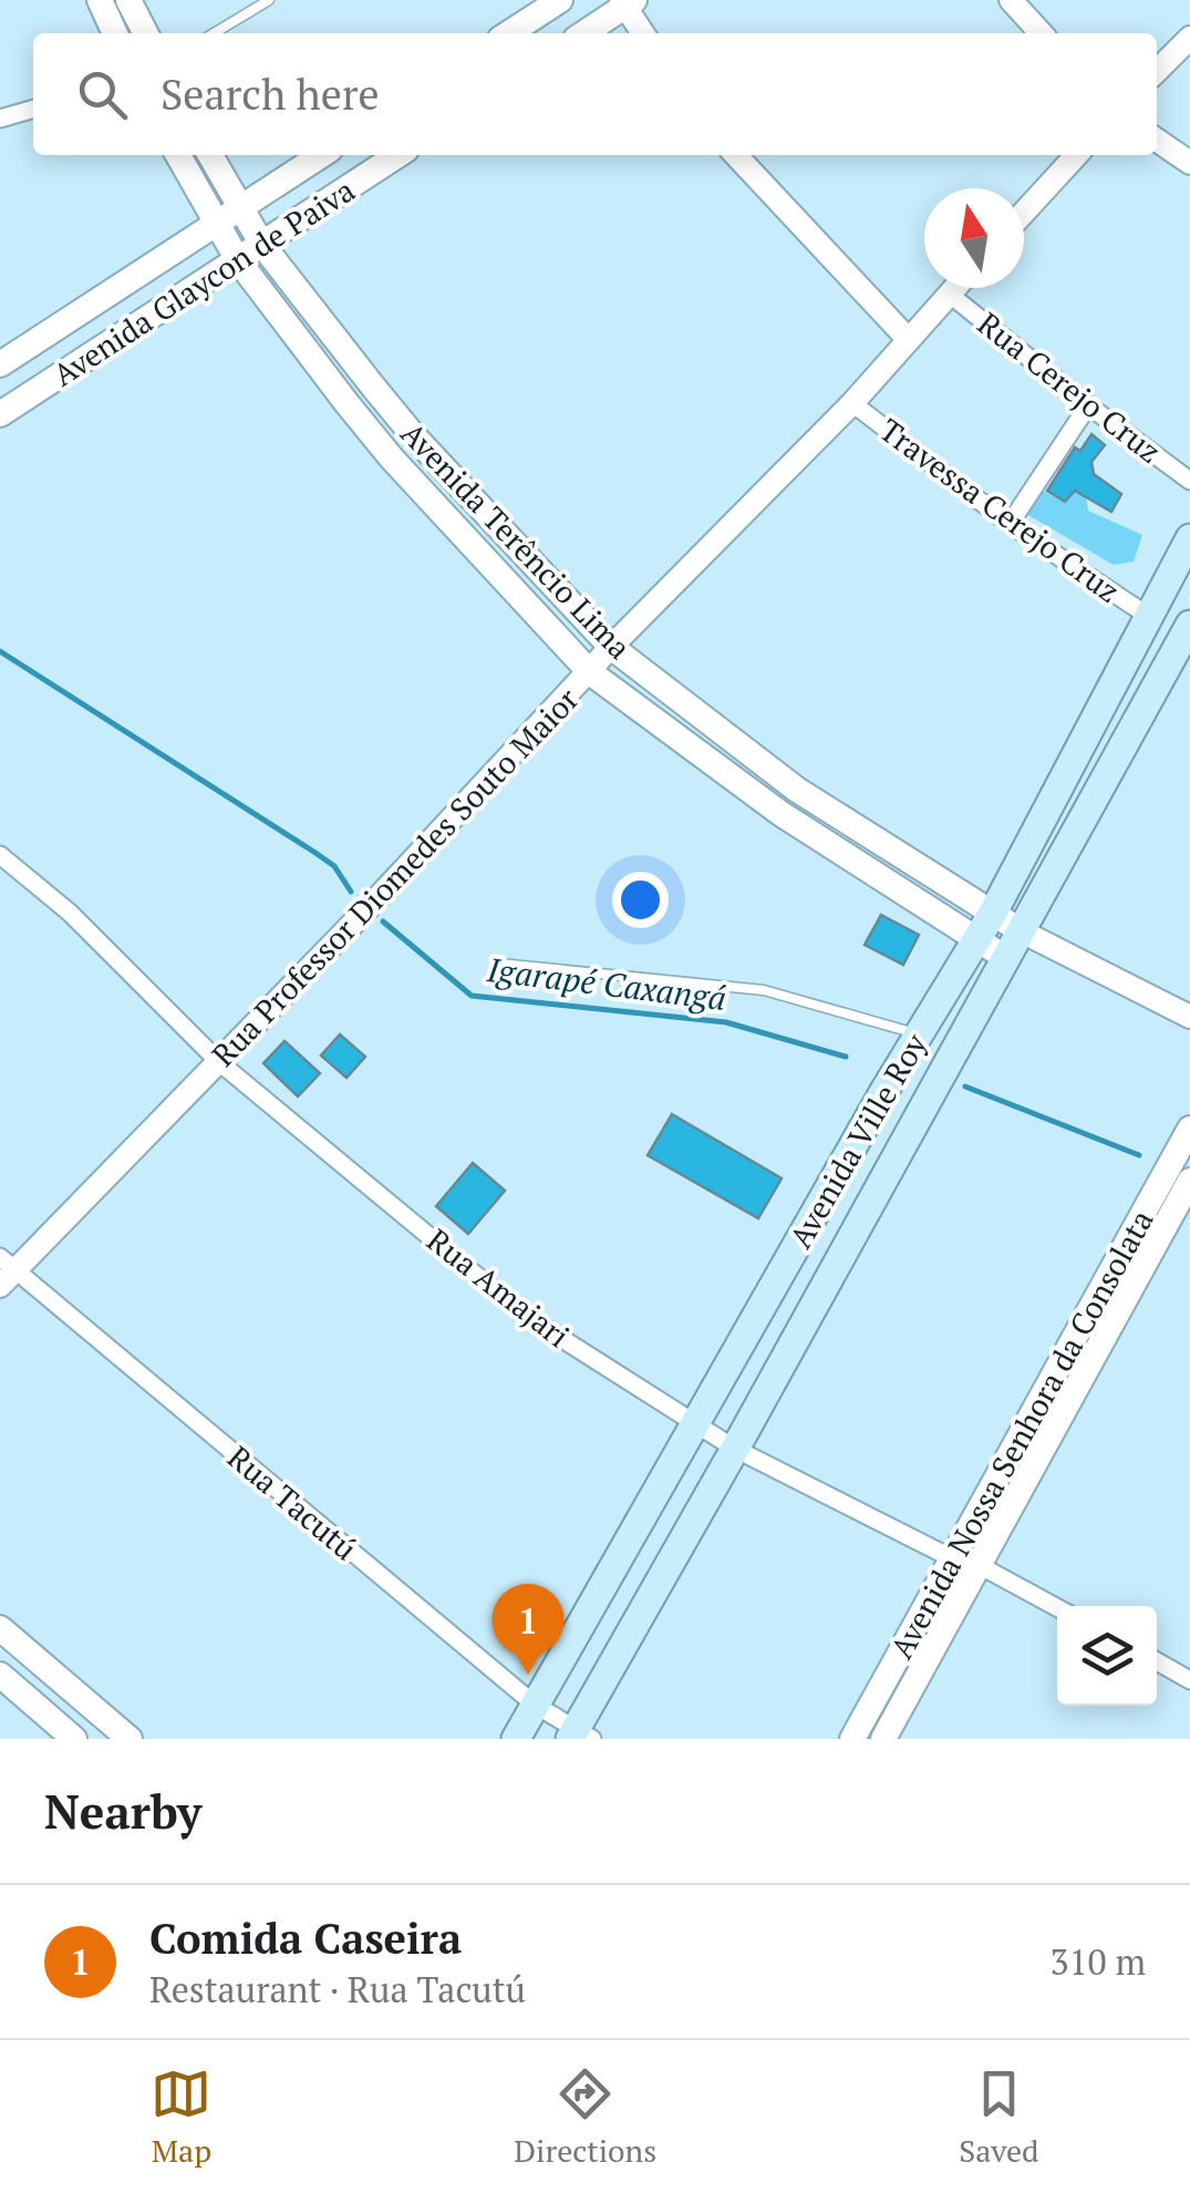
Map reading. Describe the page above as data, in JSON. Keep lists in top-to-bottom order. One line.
{"streets":{"main road":["Avenida Glaycon de Paiva","Avenida Terêncio Lima","Avenida Ville Roy","Avenida Nossa Senhora da Consolata"],"street":["Rua Cerejo Cruz","Travessa Cerejo Cruz","Rua Professor Diomedes Souto Maior","Rua Amajari","Rua Tacutú"]},"crossings":[["Avenida Glaycon de Paiva","Avenida Terêncio Lima"],["Rua Cerejo Cruz","Rua Professor Diomedes Souto Maior"],["Travessa Cerejo Cruz","Rua Professor Diomedes Souto Maior"],["Travessa Cerejo Cruz","Avenida Ville Roy"],["Avenida Terêncio Lima","Rua Professor Diomedes Souto Maior"],["Avenida Terêncio Lima","Avenida Ville Roy"],["Rua Professor Diomedes Souto Maior","Rua Amajari"],["Rua Professor Diomedes Souto Maior","Rua Tacutú"],["Avenida Ville Roy","Rua Amajari"],["Avenida Ville Roy","Rua Tacutú"],["Rua Amajari","Avenida Nossa Senhora da Consolata"]],"water":["Igarapé Caxangá"],"north":"top","page":{"search":"Search here","pins":"1","heading":"Nearby","list":[{"mark":"1","name":"Comida Caseira","note":"Restaurant · Rua Tacutú","value":"310 m"}],"nav":["Map","Directions","Saved"]}}
